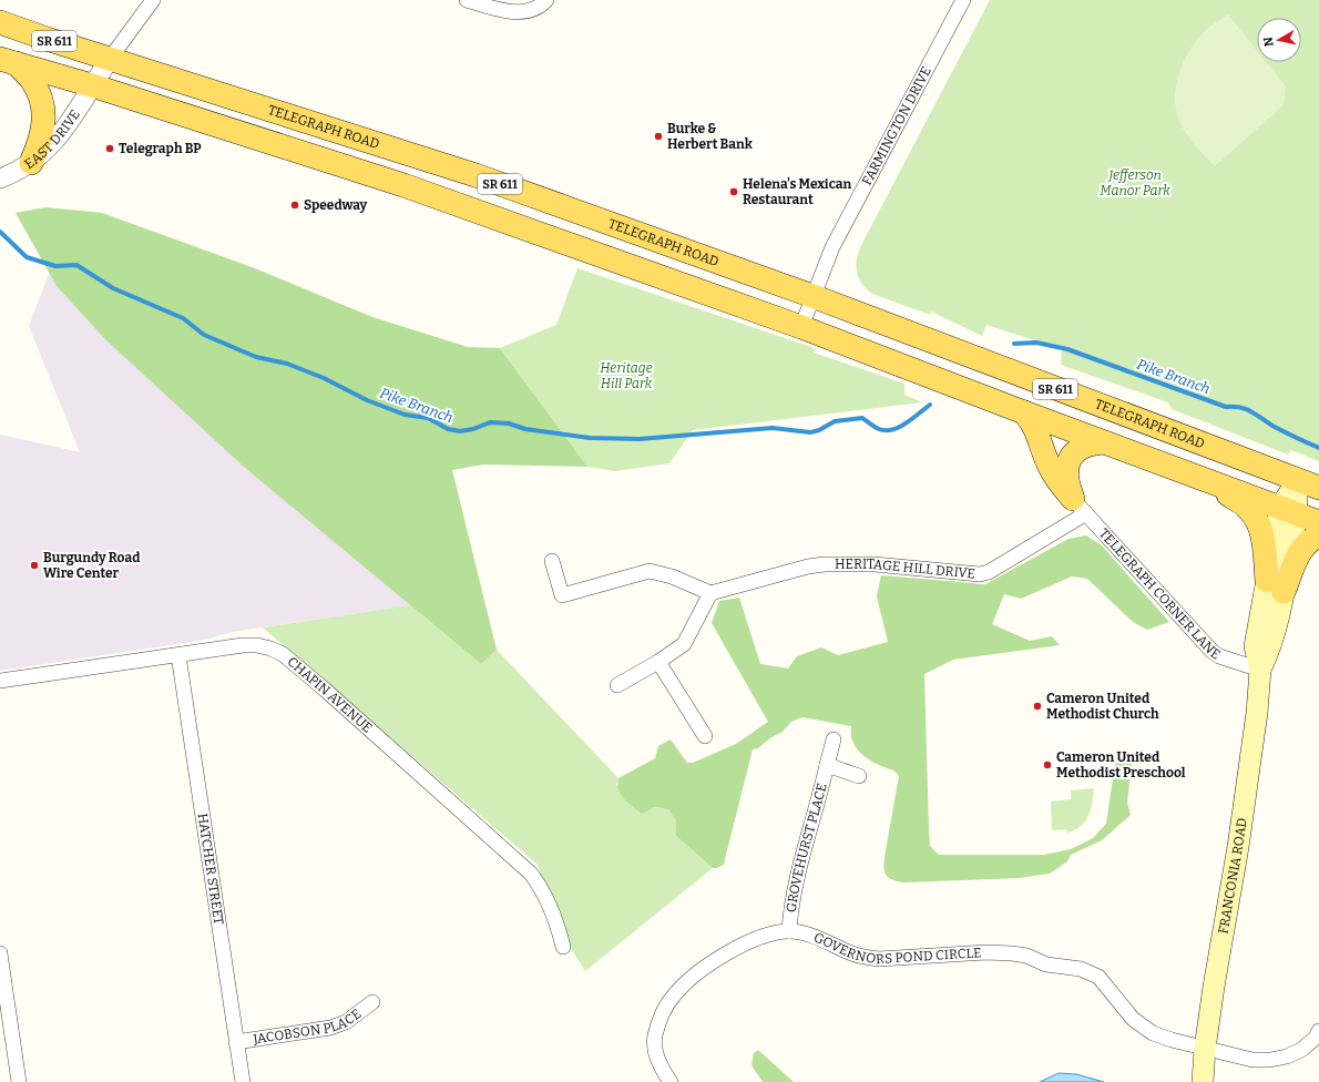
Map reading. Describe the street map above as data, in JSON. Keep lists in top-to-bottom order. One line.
{"streets":{"main road":["SR 611","TELEGRAPH ROAD","FRANCONIA ROAD"],"street":["FARMINGTON DRIVE","EAST DRIVE","HERITAGE HILL DRIVE","TELEGRAPH CORNER LANE","CHAPIN AVENUE","GROVEHURST PLACE","HATCHER STREET","GOVERNORS POND CIRCLE","JACOBSON PLACE"]},"crossings":[["SR 611","FARMINGTON DRIVE"],["SR 611","EAST DRIVE"],["SR 611","FRANCONIA ROAD"],["TELEGRAPH ROAD","FARMINGTON DRIVE"],["TELEGRAPH ROAD","EAST DRIVE"],["TELEGRAPH ROAD","FRANCONIA ROAD"],["HERITAGE HILL DRIVE","TELEGRAPH CORNER LANE"],["TELEGRAPH CORNER LANE","FRANCONIA ROAD"],["CHAPIN AVENUE","HATCHER STREET"],["GROVEHURST PLACE","GOVERNORS POND CIRCLE"],["HATCHER STREET","JACOBSON PLACE"],["FRANCONIA ROAD","GOVERNORS POND CIRCLE"]],"water":["Pike Branch"],"parks":["Jefferson Manor Park","Heritage Hill Park"],"places":["Burke & Herbert Bank","Telegraph BP","Helena's Mexican Restaurant","Speedway","Burgundy Road Wire Center","Cameron United Methodist Church","Cameron United Methodist Preschool"],"north":"left"}
